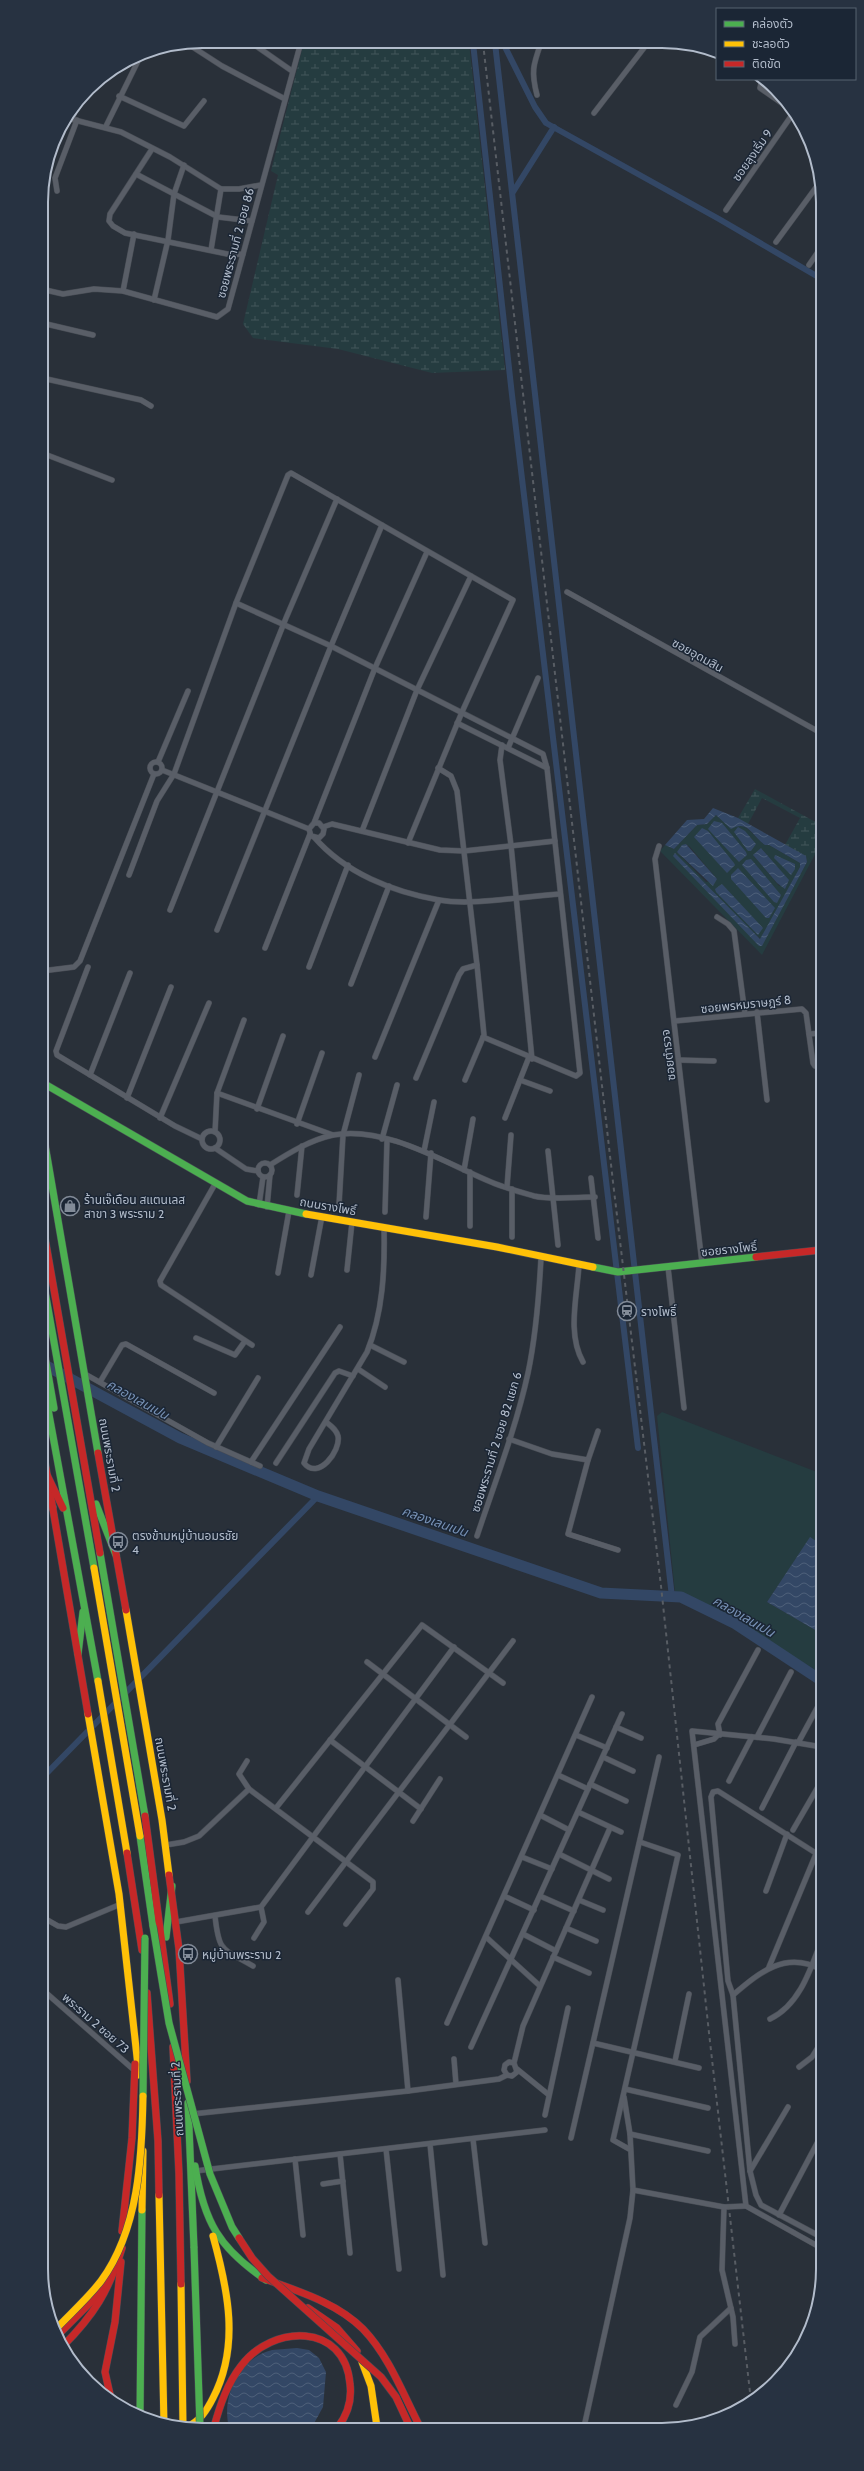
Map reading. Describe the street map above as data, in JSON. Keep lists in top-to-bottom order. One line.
{"streets":{"main road":["ถนนรางโพธิ์","ซอยรางโพธิ์","ถนนพระรามที่ 2"],"street":["ซอยลุงเริ่ม 9","ซอยพระรามที่ 2 ซอย 86","ซอยอุดมสิน","ซอยพรหมราษฎร์ 8","ซอยตำรวจ","ซอยพระรามที่ 2 ซอย 82 แยก 6","พระราม 2 ซอย 73"]},"crossings":[["ซอยพรหมราษฎร์ 8","ซอยตำรวจ"],["ซอยตำรวจ","ซอยรางโพธิ์"],["ถนนรางโพธิ์","ซอยรางโพธิ์"],["ถนนรางโพธิ์","ซอยพระรามที่ 2 ซอย 82 แยก 6"]],"water":["คลองเลนเปน"],"places":{"shop":["ร้านเจ๊เดือน สแตนเลส สาขา 3 พระราม 2"],"station":["รางโพธิ์"],"bus stop":["ตรงข้ามหมู่บ้านอมรชัย 4","หมู่บ้านพระราม 2"]},"legend":["คล่องตัว","ชะลอตัว","ติดขัด"]}
